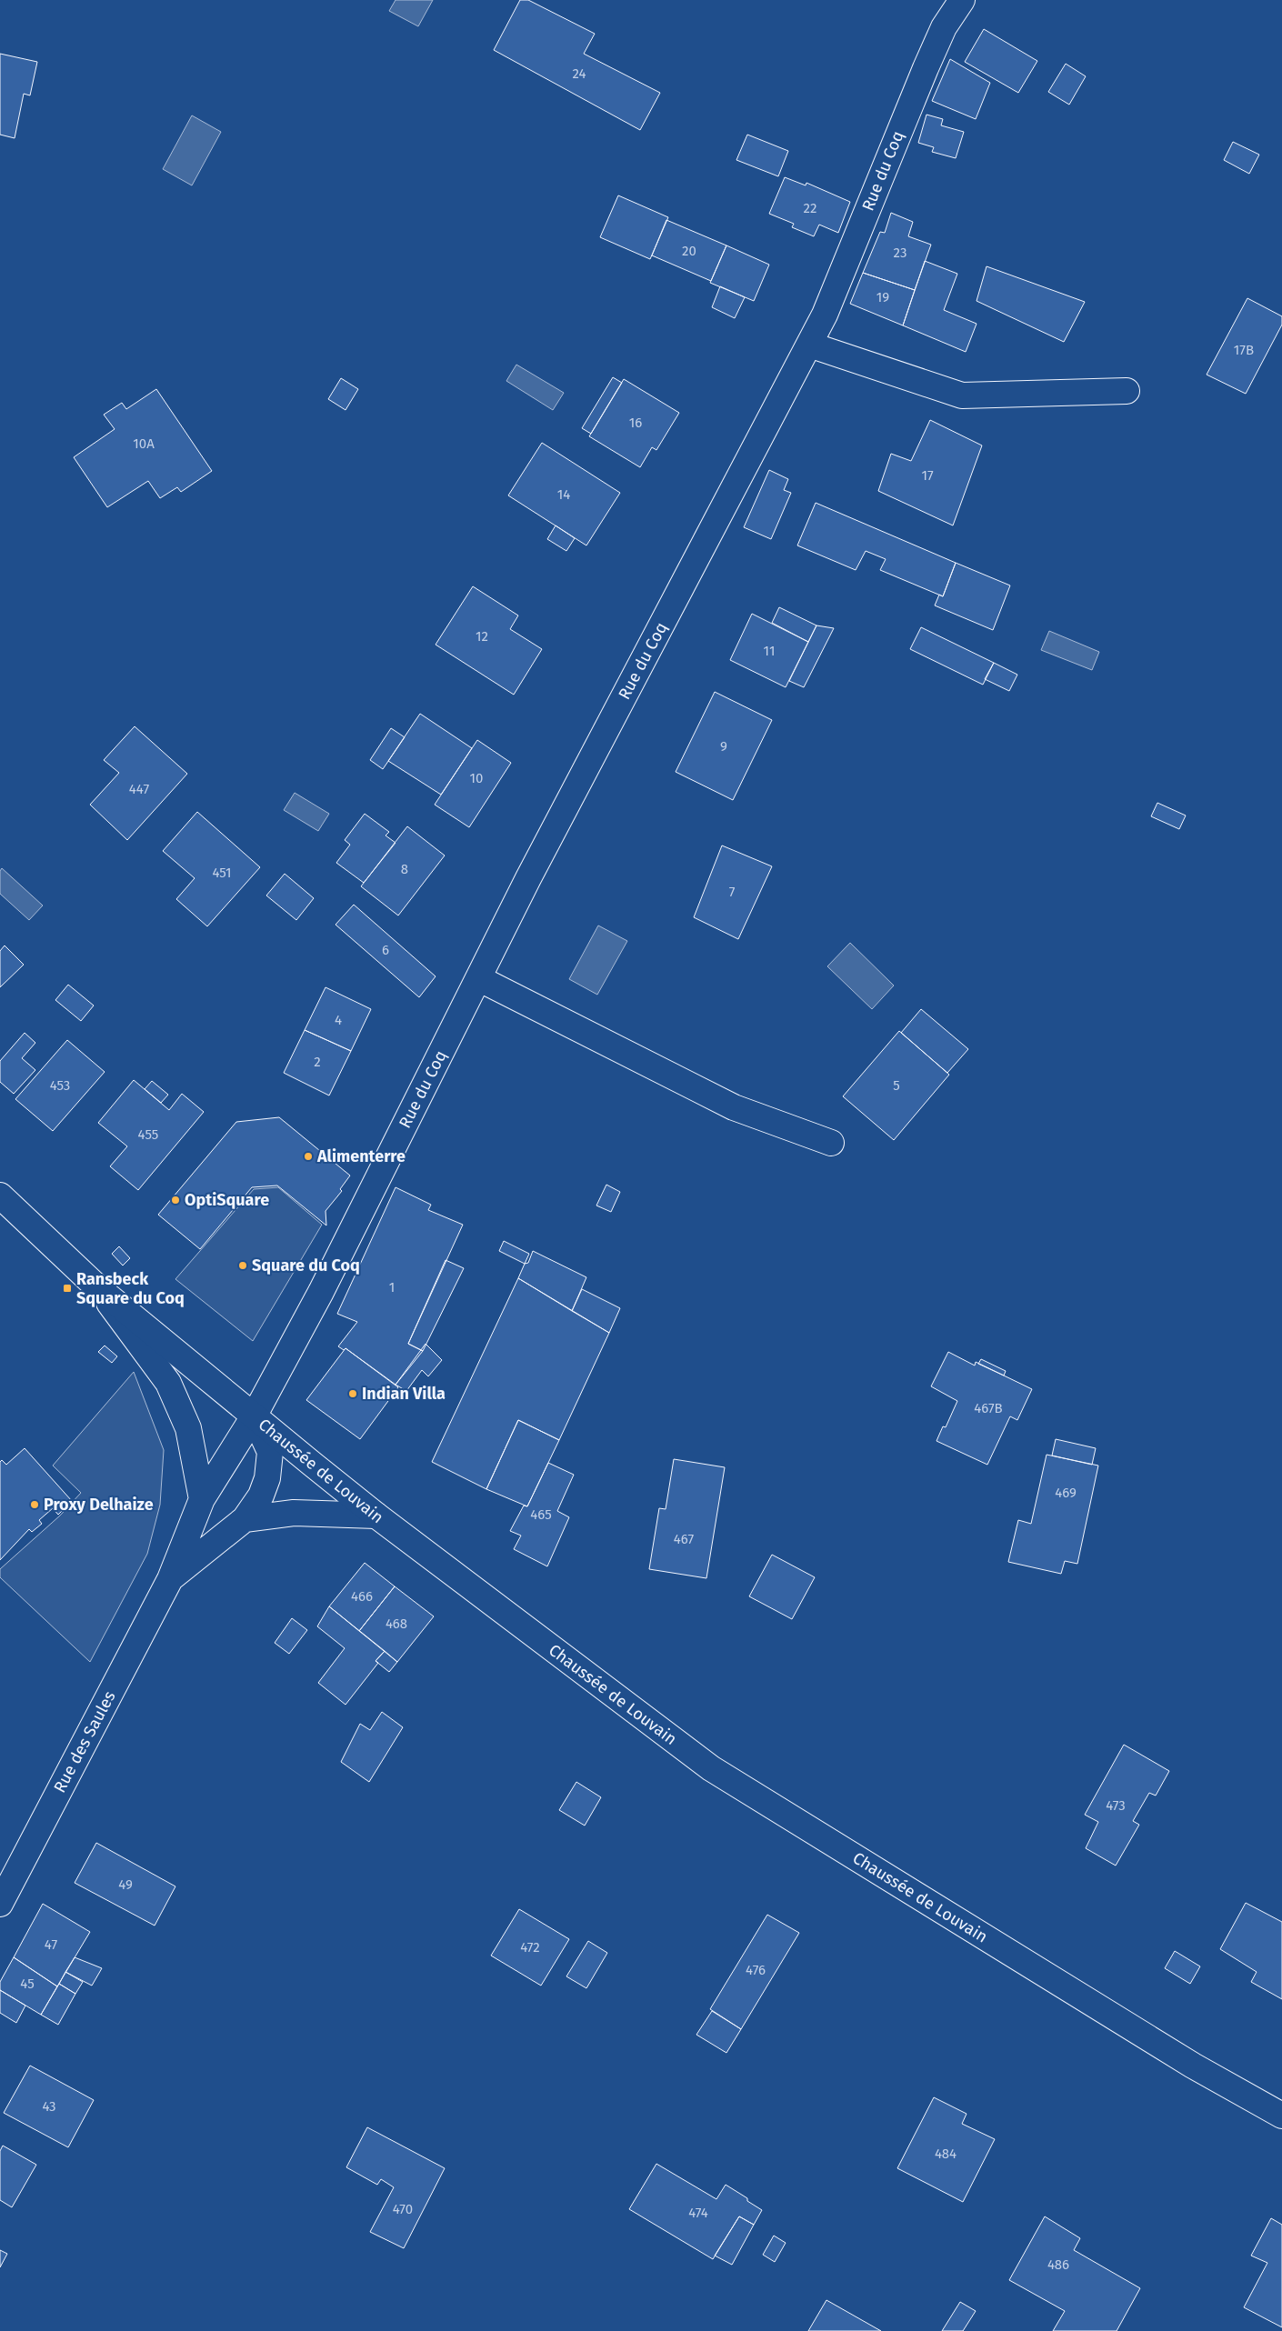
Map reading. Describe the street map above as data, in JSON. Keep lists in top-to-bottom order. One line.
{"streets":{"street":["Rue du Coq","Chaussée de Louvain","Rue des Saules"]},"crossings":[["Rue du Coq","Chaussée de Louvain"],["Rue du Coq","Rue des Saules"],["Chaussée de Louvain","Rue des Saules"]],"places":{"other":["Alimenterre","OptiSquare","Square du Coq","Indian Villa","Proxy Delhaize"],"transit":["Ransbeck Square du Coq"]},"house_numbers":["24","22","20","23","19","17B","16","10A","17","14","12","11","9","10","447","8","451","7","6","4","2","453","5","455","1","467B","469","465","467","466","468","473","49","47","472","476","45","43","484","470","474","486"]}
